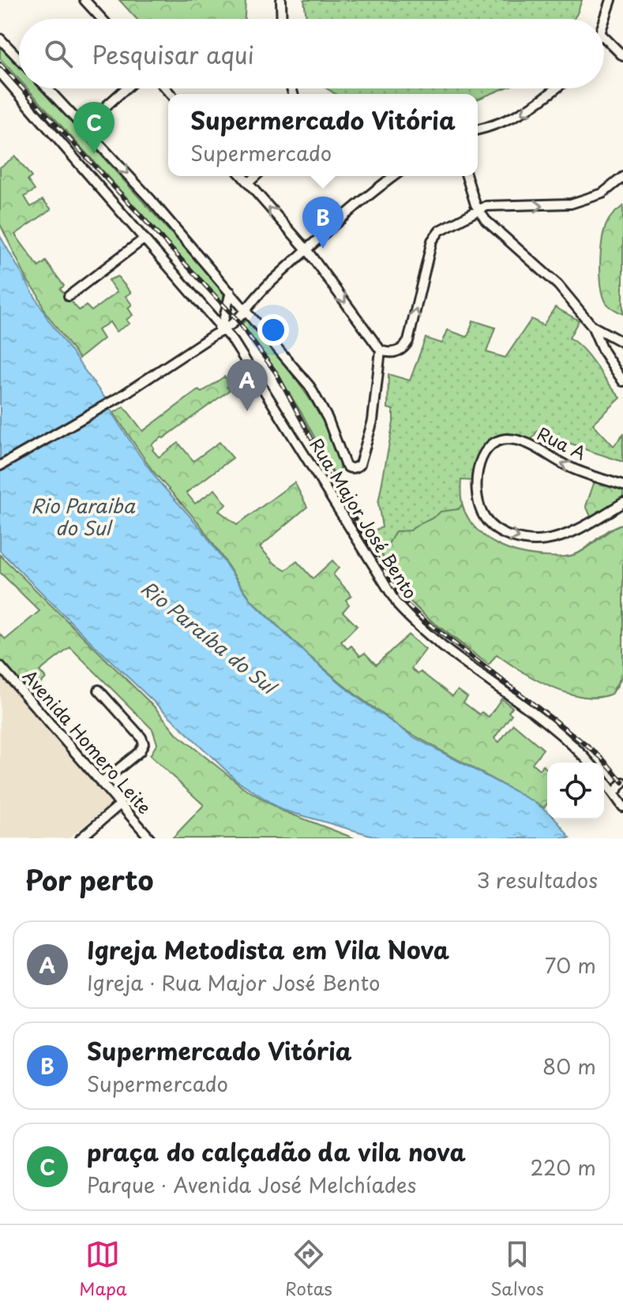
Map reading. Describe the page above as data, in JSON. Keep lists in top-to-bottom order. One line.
{"streets":{"street":["Rua A","Rua Major José Bento","Avenida Homero Leite"]},"water":["Rio Paraiba do Sul","Rio Paraíba do Sul"],"page":{"search":"Pesquisar aqui","popup":["Supermercado Vitória","Supermercado"],"pins":["C","B","A"],"heading":["Por perto","3 resultados"],"list":[{"mark":"A","name":"Igreja Metodista em Vila Nova","note":"Igreja · Rua Major José Bento","value":"70 m"},{"mark":"B","name":"Supermercado Vitória","note":"Supermercado","value":"80 m"},{"mark":"C","name":"praça do calçadão da vila nova","note":"Parque · Avenida José Melchíades","value":"220 m"}],"nav":["Mapa","Rotas","Salvos"]}}
